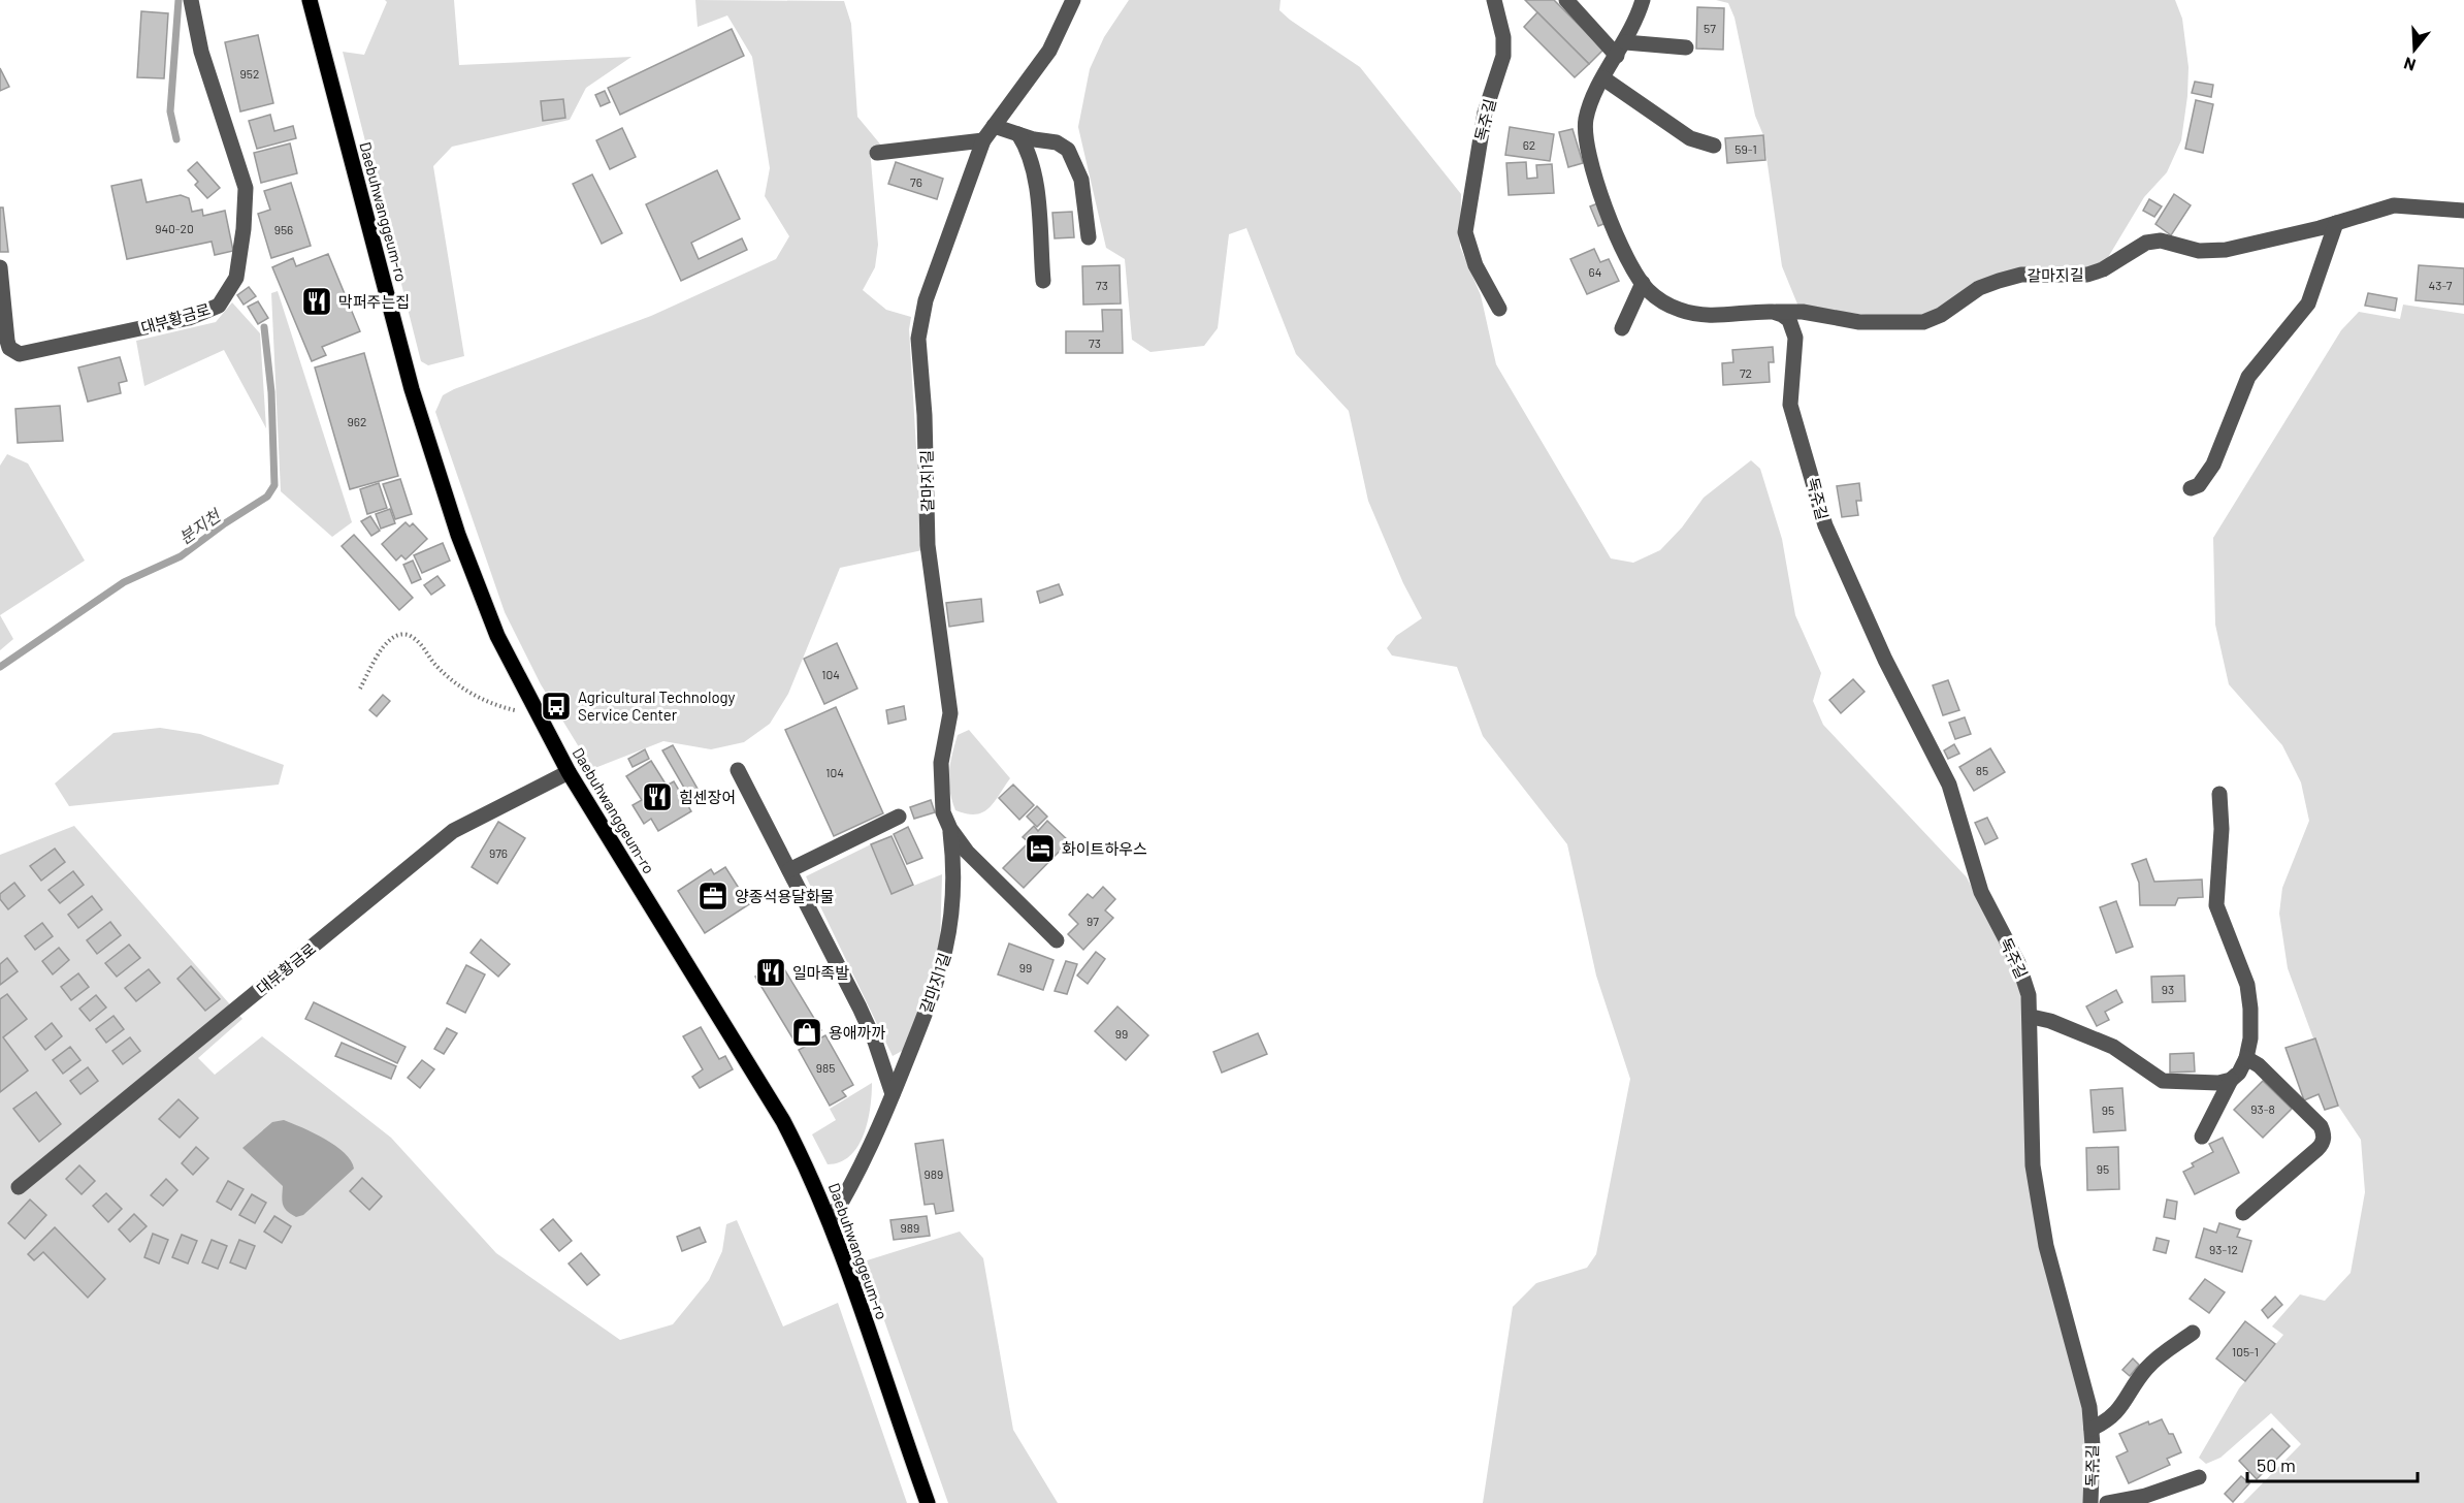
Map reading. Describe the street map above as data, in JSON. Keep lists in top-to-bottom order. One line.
{"streets":{"main road":["Daebuhwanggeum-ro"],"lane":["독주길","갈마지길","대부황금로","갈마지1길"]},"crossings":[["독주길","갈마지길"],["Daebuhwanggeum-ro","대부황금로"],["Daebuhwanggeum-ro","갈마지1길"]],"water":["분지천"],"places":{"restaurant":["막퍼주는집","힘센장어","일마족발"],"bus stop":["Agricultural Technology Service Center"],"hotel":["화이트하우스"],"office":["양종석용달화물"],"shop":["용애까까"]},"house_numbers":["57","952","62","59-1","76","940-20","956","64","73","43-7","73","72","962","104","85","104","976","97","99","93","99","985","93-8","95","95","989","989","93-12","105-1"],"scale_bar":"50 m","north":"bottom"}
